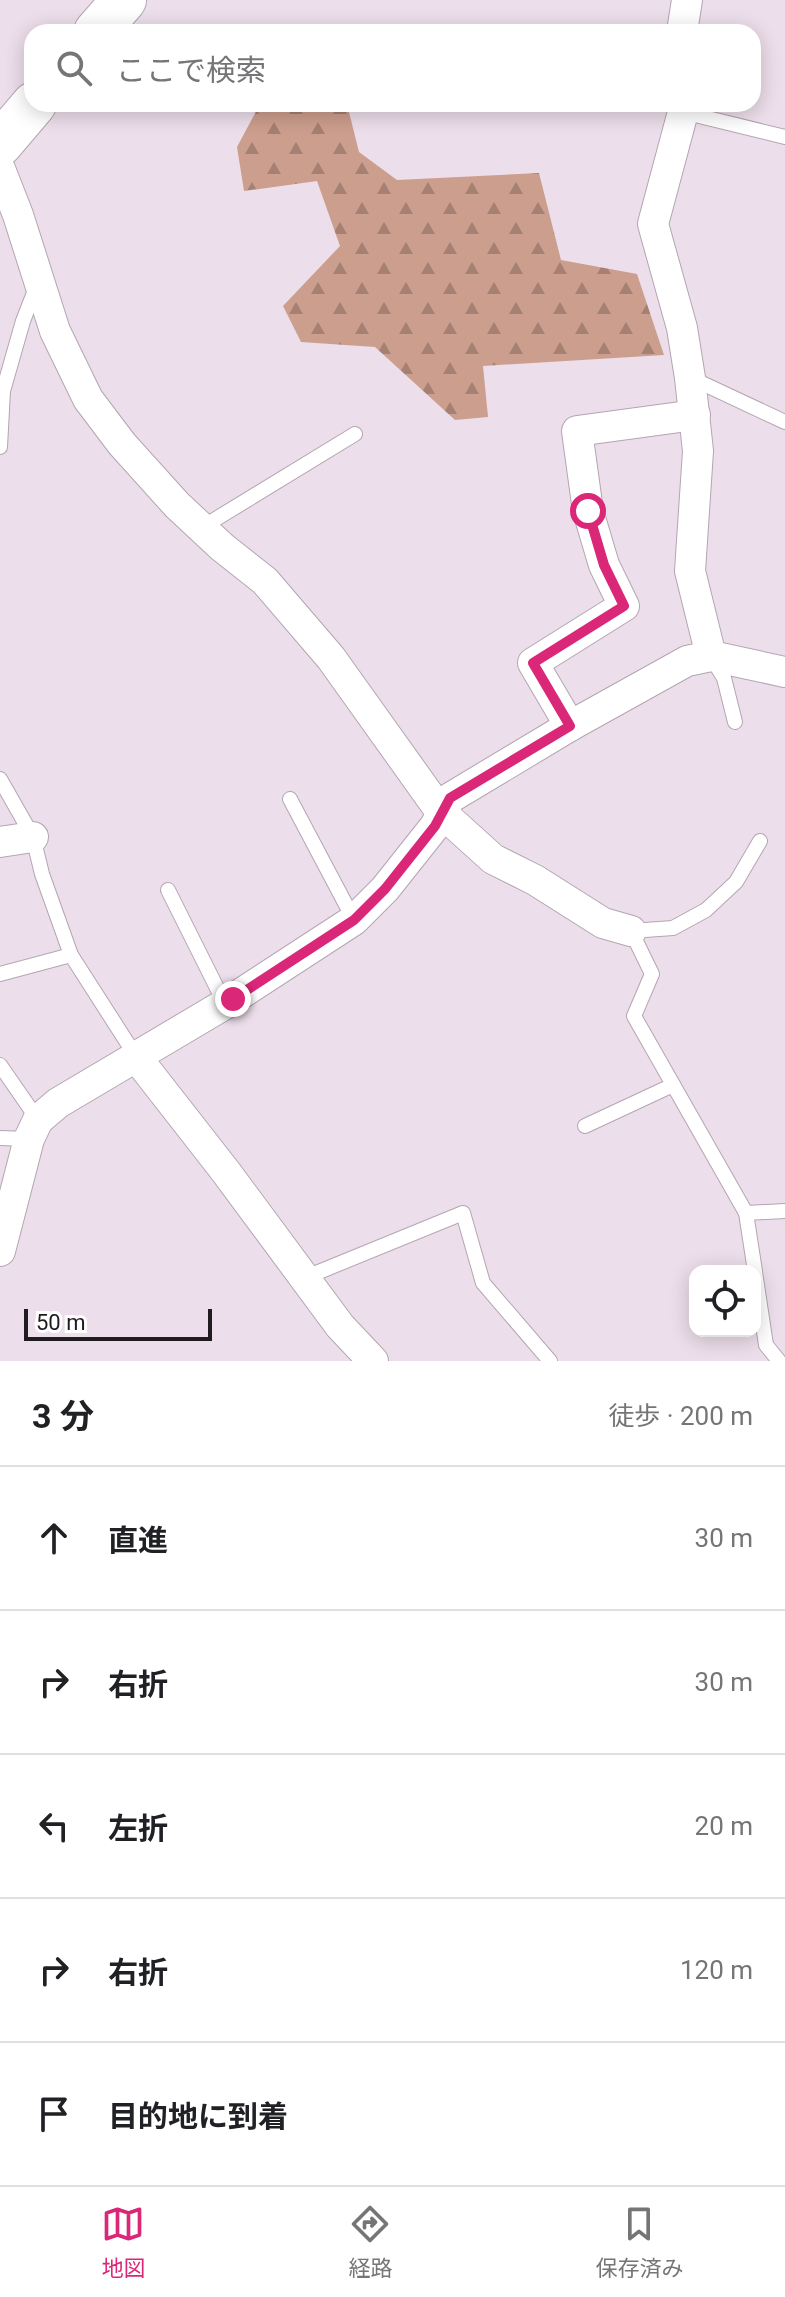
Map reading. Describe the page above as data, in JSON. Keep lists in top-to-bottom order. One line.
{"scale_bar":"50 m","page":{"search":"ここで検索","scale":"50 m","heading":["3 分","徒歩 · 200 m"],"list":[["直進","30 m"],["右折","30 m"],["左折","20 m"],["右折","120 m"],"目的地に到着"],"nav":["地図","経路","保存済み"]}}
